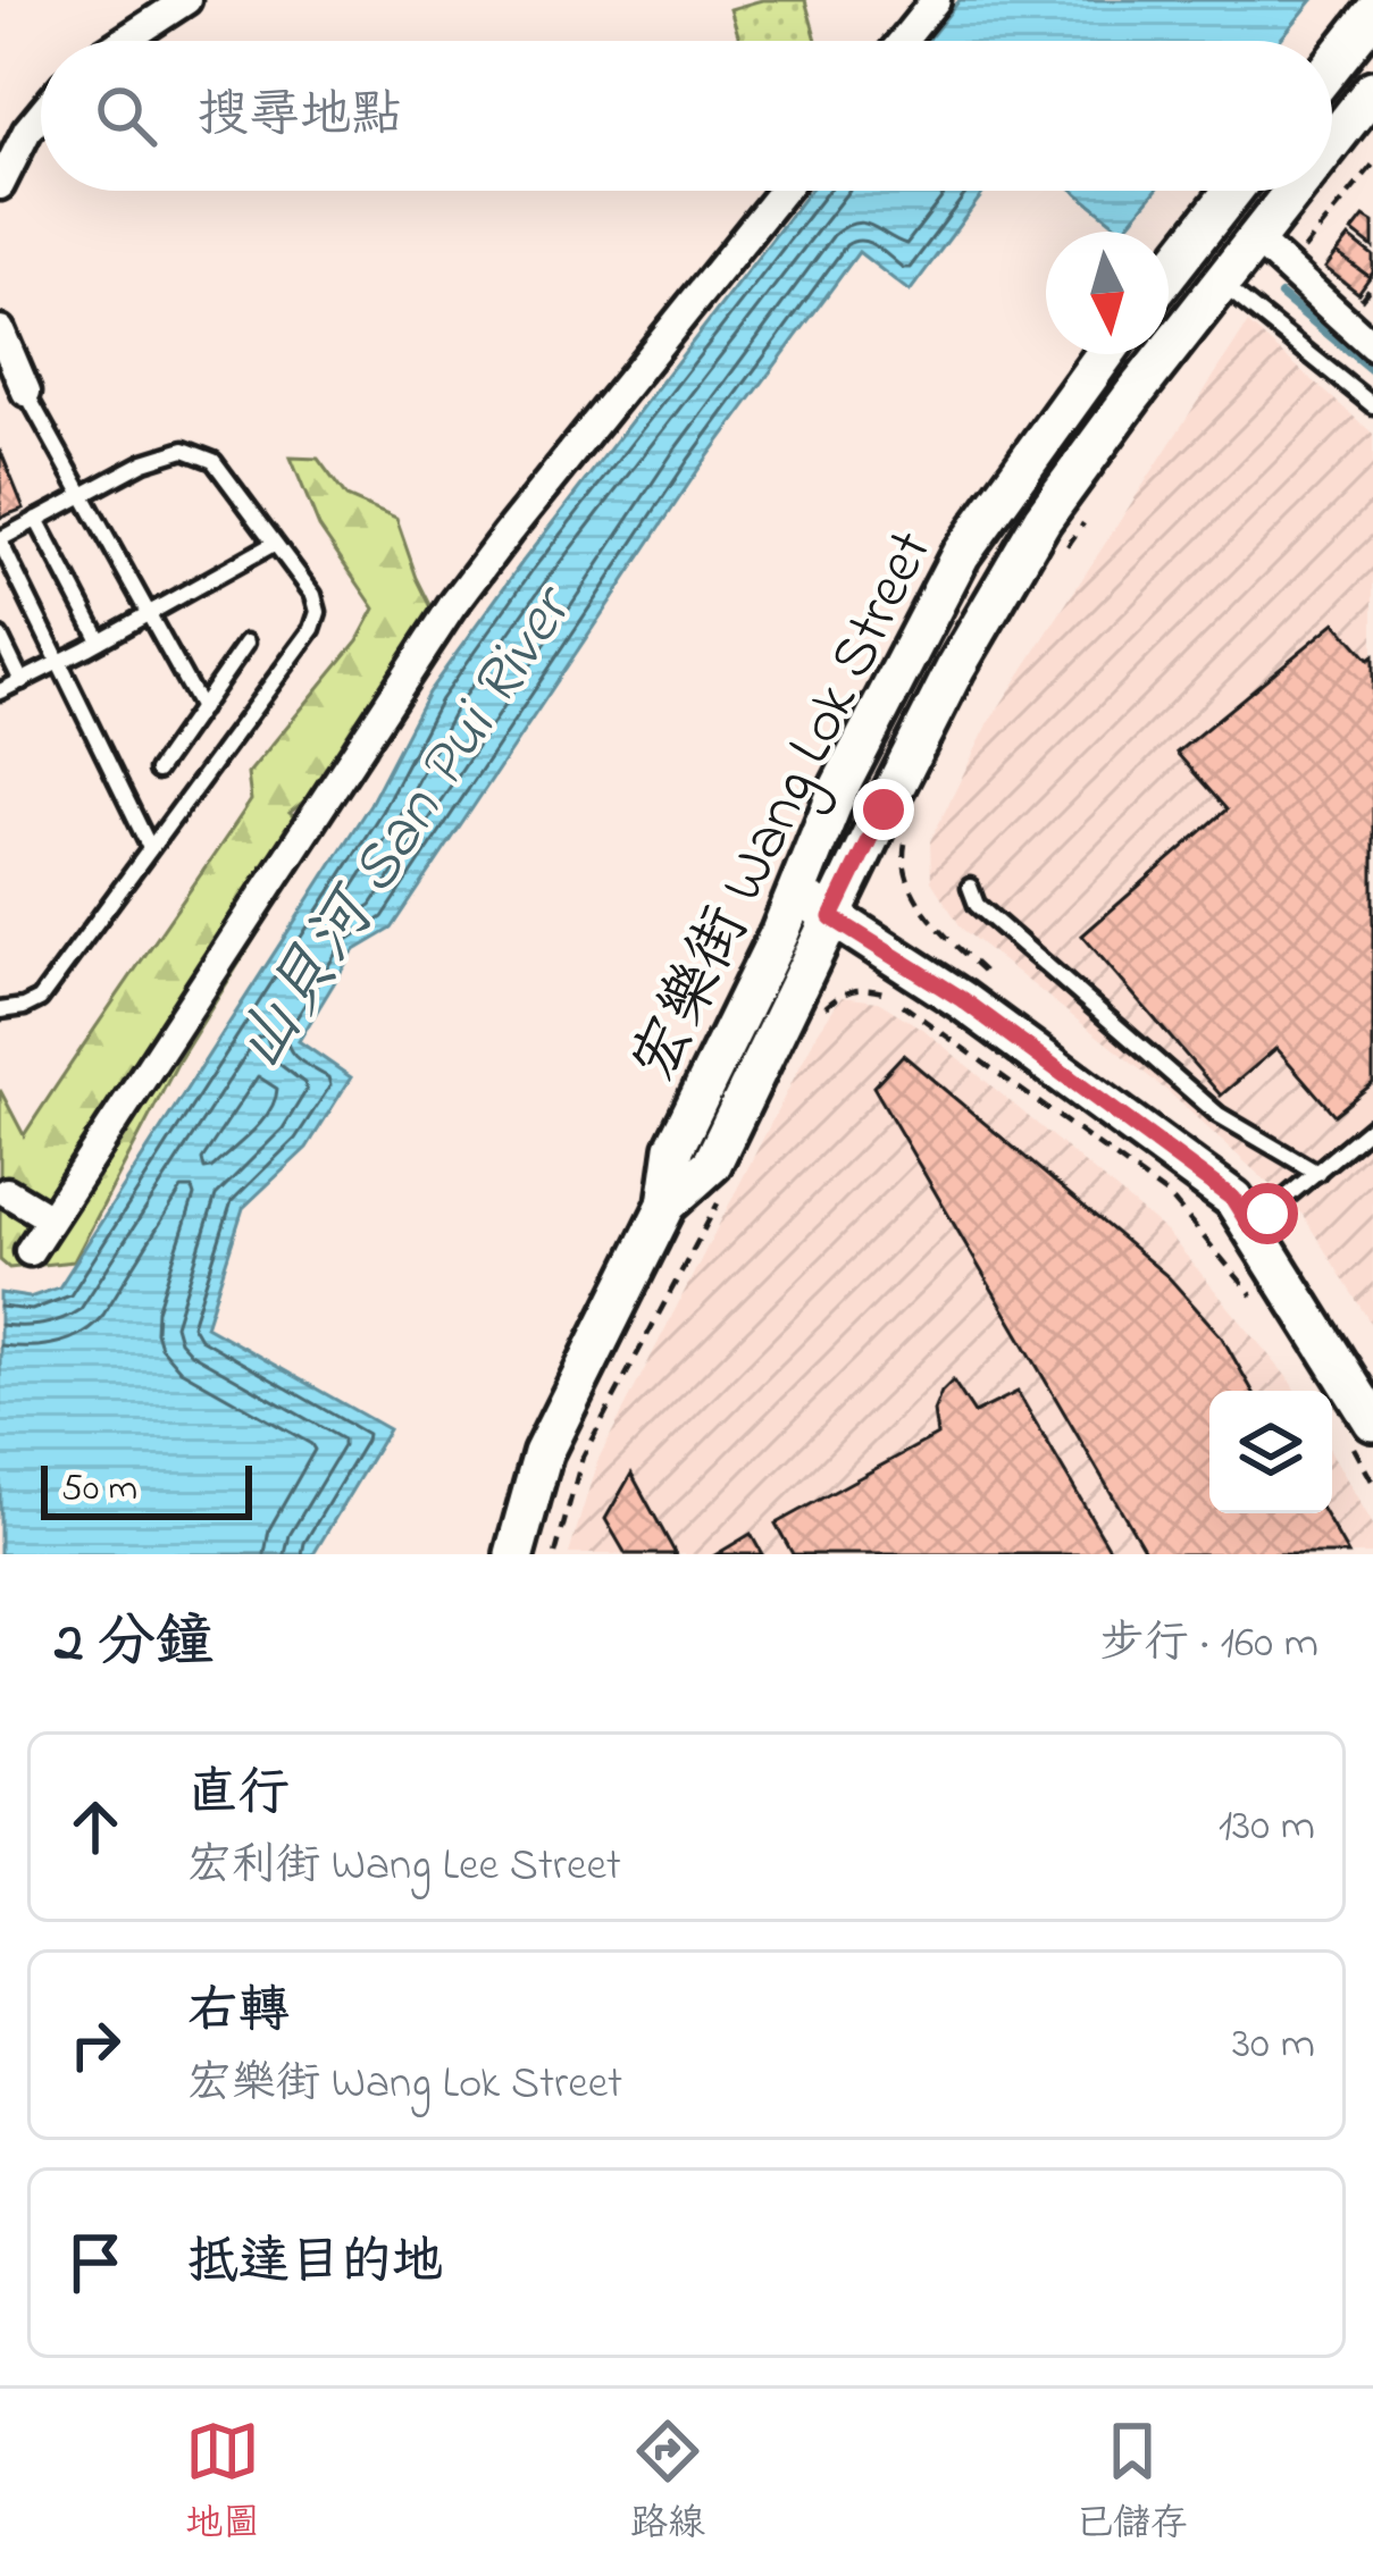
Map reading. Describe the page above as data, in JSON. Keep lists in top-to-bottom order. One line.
{"streets":{"street":["宏樂街 Wang Lok Street"]},"water":["山貝河 San Pui River"],"scale_bar":"50 m","north":"bottom","page":{"search":"搜尋地點","scale":"50 m","heading":["2 分鐘","步行 · 160 m"],"list":[["直行","宏利街 Wang Lee Street","130 m"],["右轉","宏樂街 Wang Lok Street","30 m"],"抵達目的地"],"nav":["地圖","路線","已儲存"]}}
